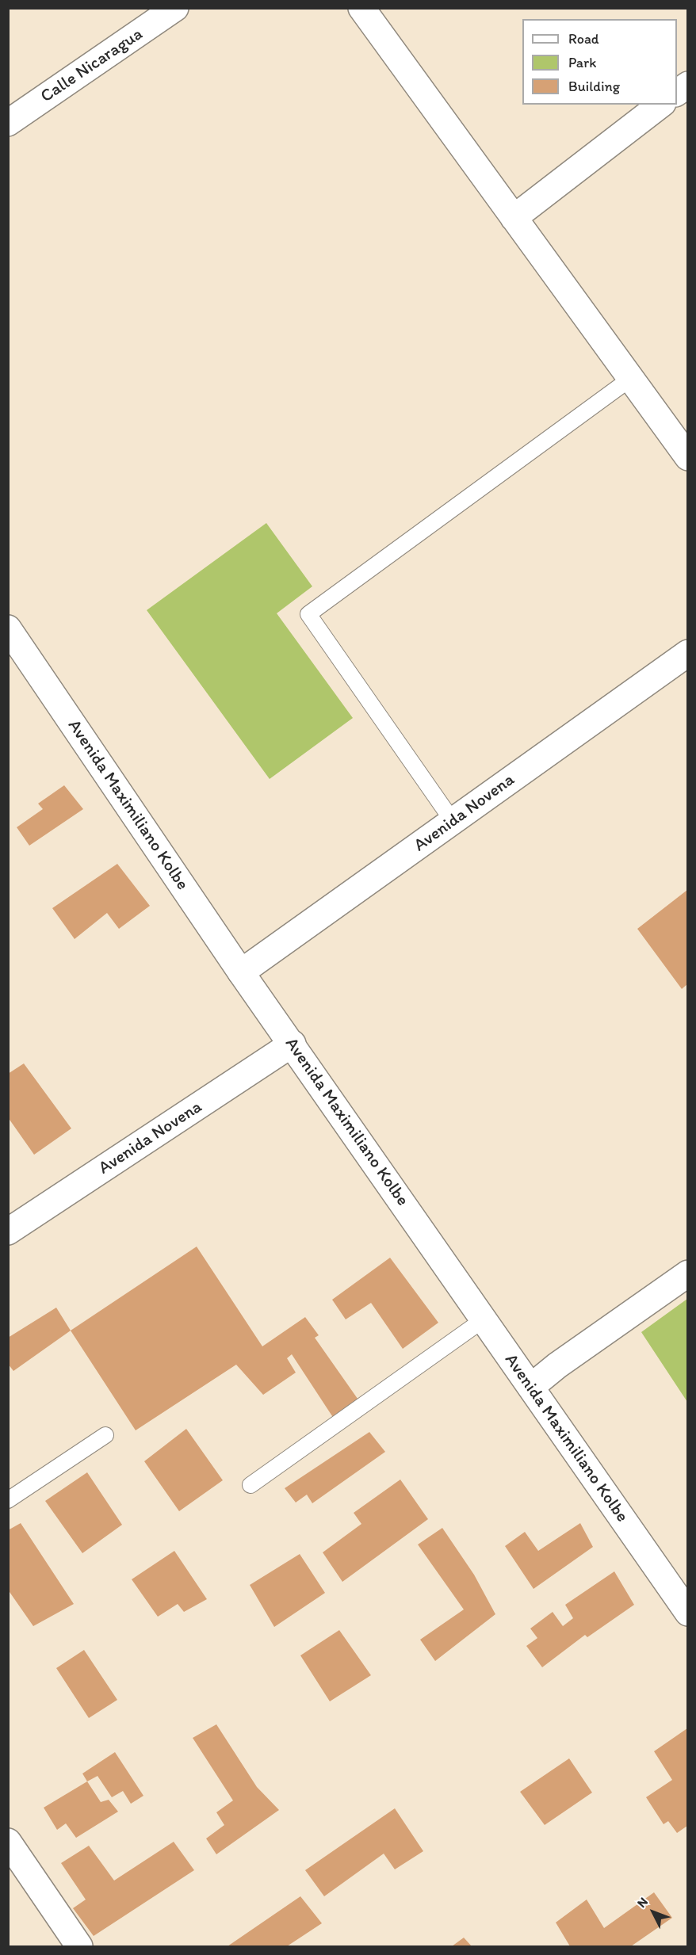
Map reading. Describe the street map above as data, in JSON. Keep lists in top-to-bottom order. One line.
{"streets":{"street":["Calle Nicaragua","Avenida Maximiliano Kolbe","Avenida Novena"]},"crossings":[["Avenida Maximiliano Kolbe","Avenida Novena"]],"legend":["Road","Park","Building"],"north":"top left"}
